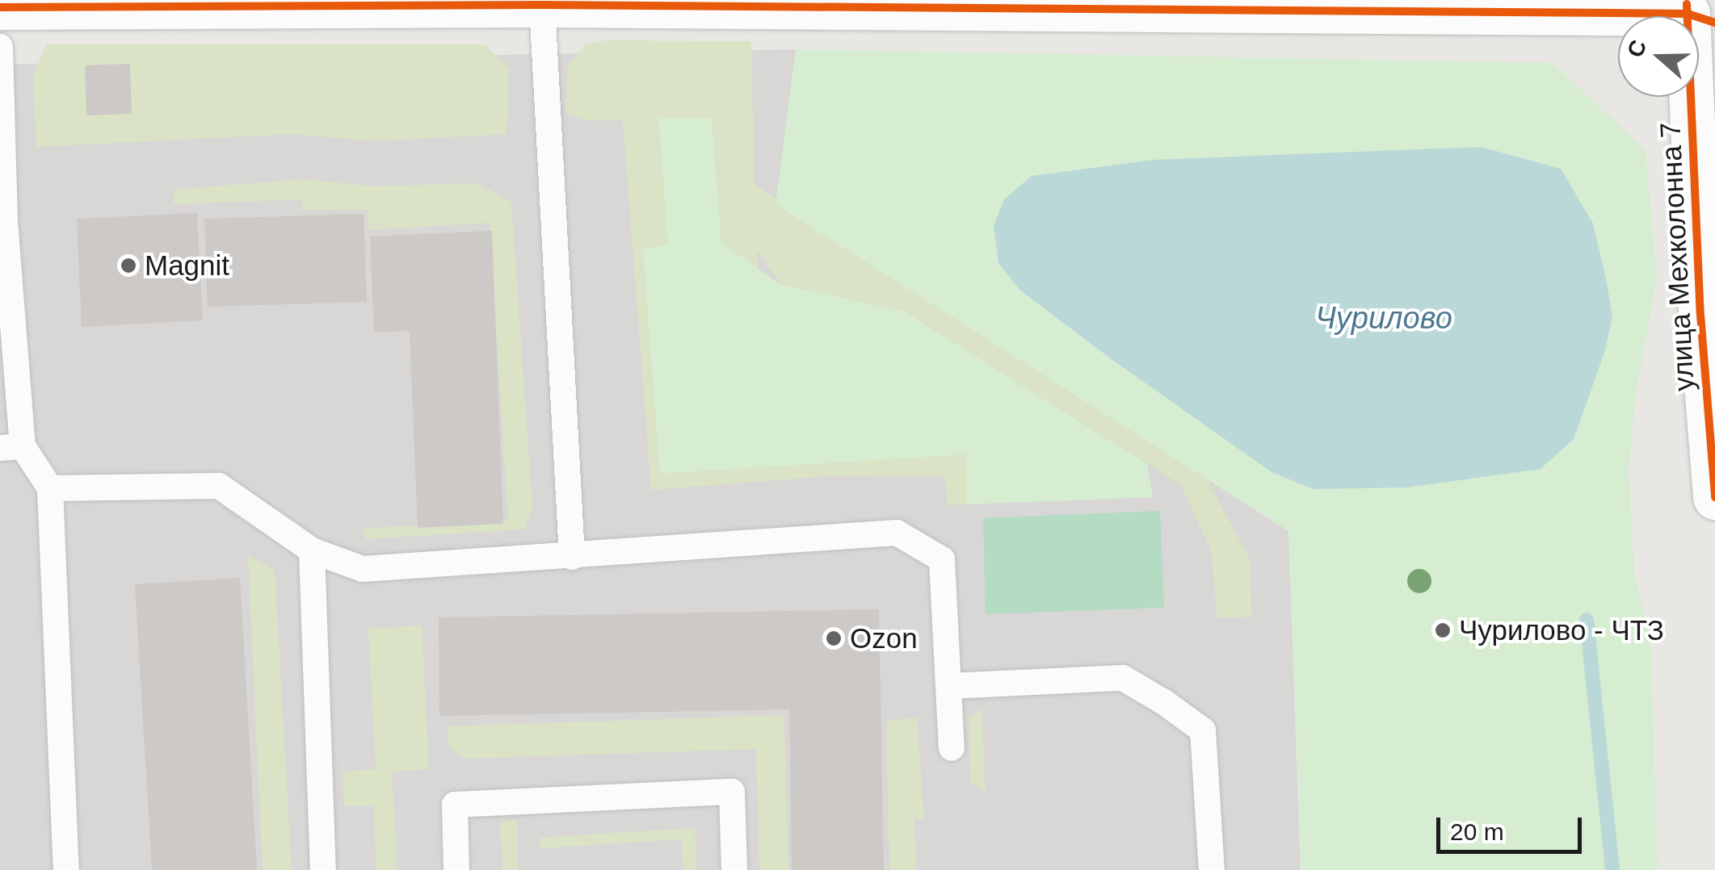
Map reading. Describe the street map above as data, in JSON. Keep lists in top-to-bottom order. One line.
{"streets":{"street":["улица Мехколонна 7"]},"water":["Чурилово"],"places":["Magnit","Чурилово - ЧТЗ","Ozon"],"scale_bar":"20 m","north":"left"}
